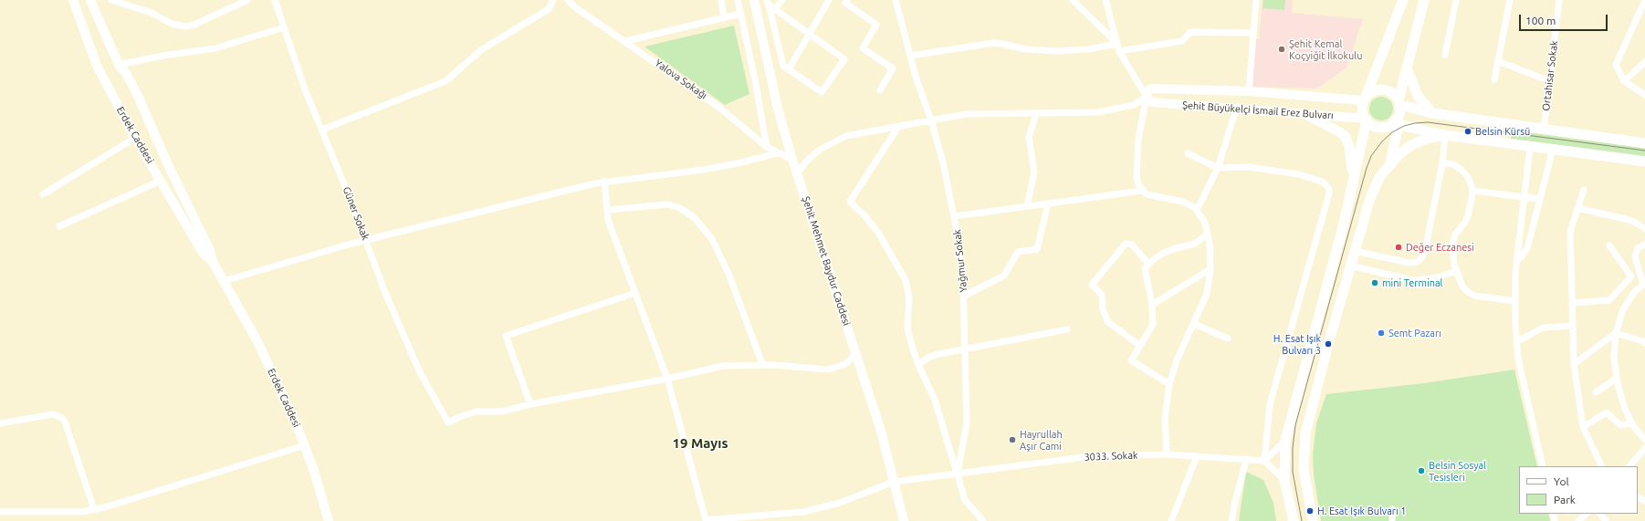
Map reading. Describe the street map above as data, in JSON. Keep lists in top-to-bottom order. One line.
{"streets":{"street":["Ortahisar Sokak","Yalova Sokağı","Şehit Büyükelçi İsmail Erez Bulvarı","Erdek Caddesi","Güner Sokak","Şehit Mehmet Baydur Caddesi","Yağmur Sokak","3033. Sokak"]},"crossings":[["Yalova Sokağı","Şehit Mehmet Baydur Caddesi"],["Şehit Mehmet Baydur Caddesi","3033. Sokak"],["Yağmur Sokak","3033. Sokak"]],"districts":["19 Mayıs"],"places":["Şehit Kemal Koçyiğit İlkokulu","Belsin Kürsü","Değer Eczanesi","mini Terminal","Semt Pazarı","H. Esat Işık Bulvarı 3","Hayrullah Aşır Cami","Belsin Sosyal Tesisleri","H. Esat Işık Bulvarı 1"],"legend":["Yol","Park"],"scale_bar":"100 m"}
